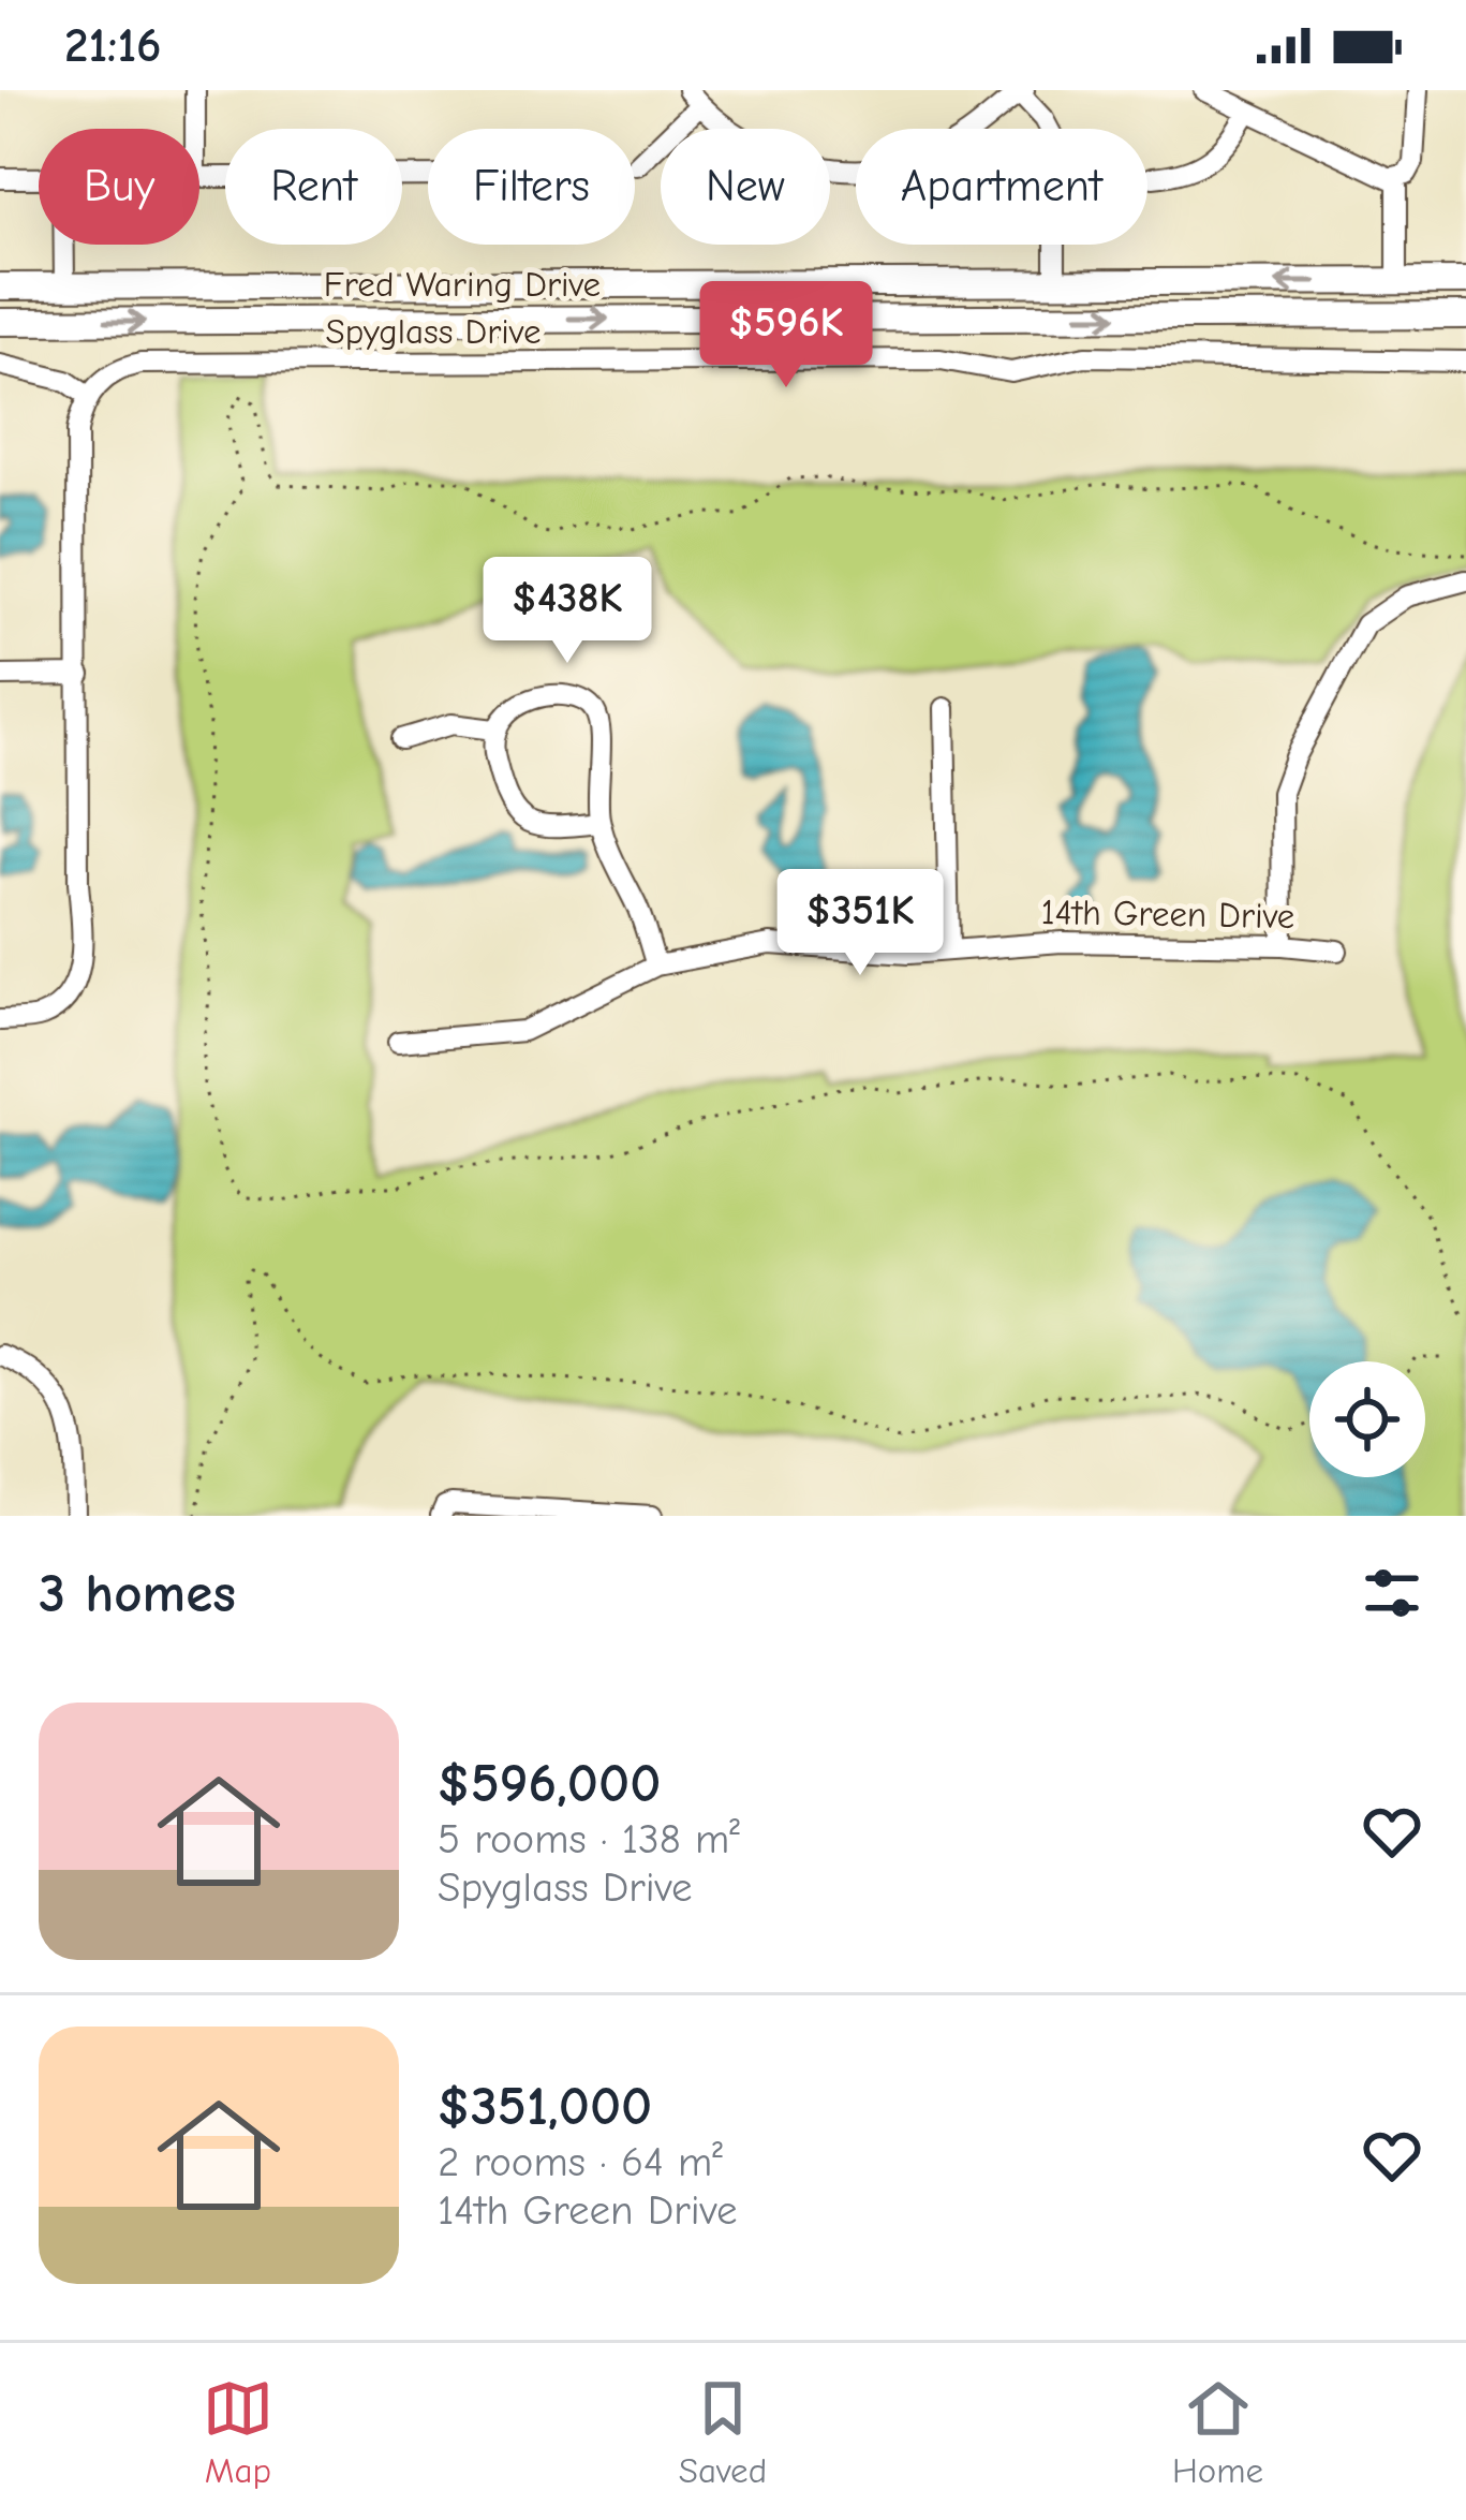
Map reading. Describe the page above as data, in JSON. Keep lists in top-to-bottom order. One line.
{"streets":{"main road":["Fred Waring Drive"],"street":["Spyglass Drive","14th Green Drive"]},"page":{"status":"21:16","chip":["Buy","Rent","Filters","New","Apartment"],"price":["$596K","$438K","$351K"],"heading":"3 homes","list":[{"name":"$596,000","note":"5 rooms · 138 m² · Spyglass Drive"},{"name":"$351,000","note":"2 rooms · 64 m² · 14th Green Drive"}],"tabs":["Map","Saved","Home"]}}
